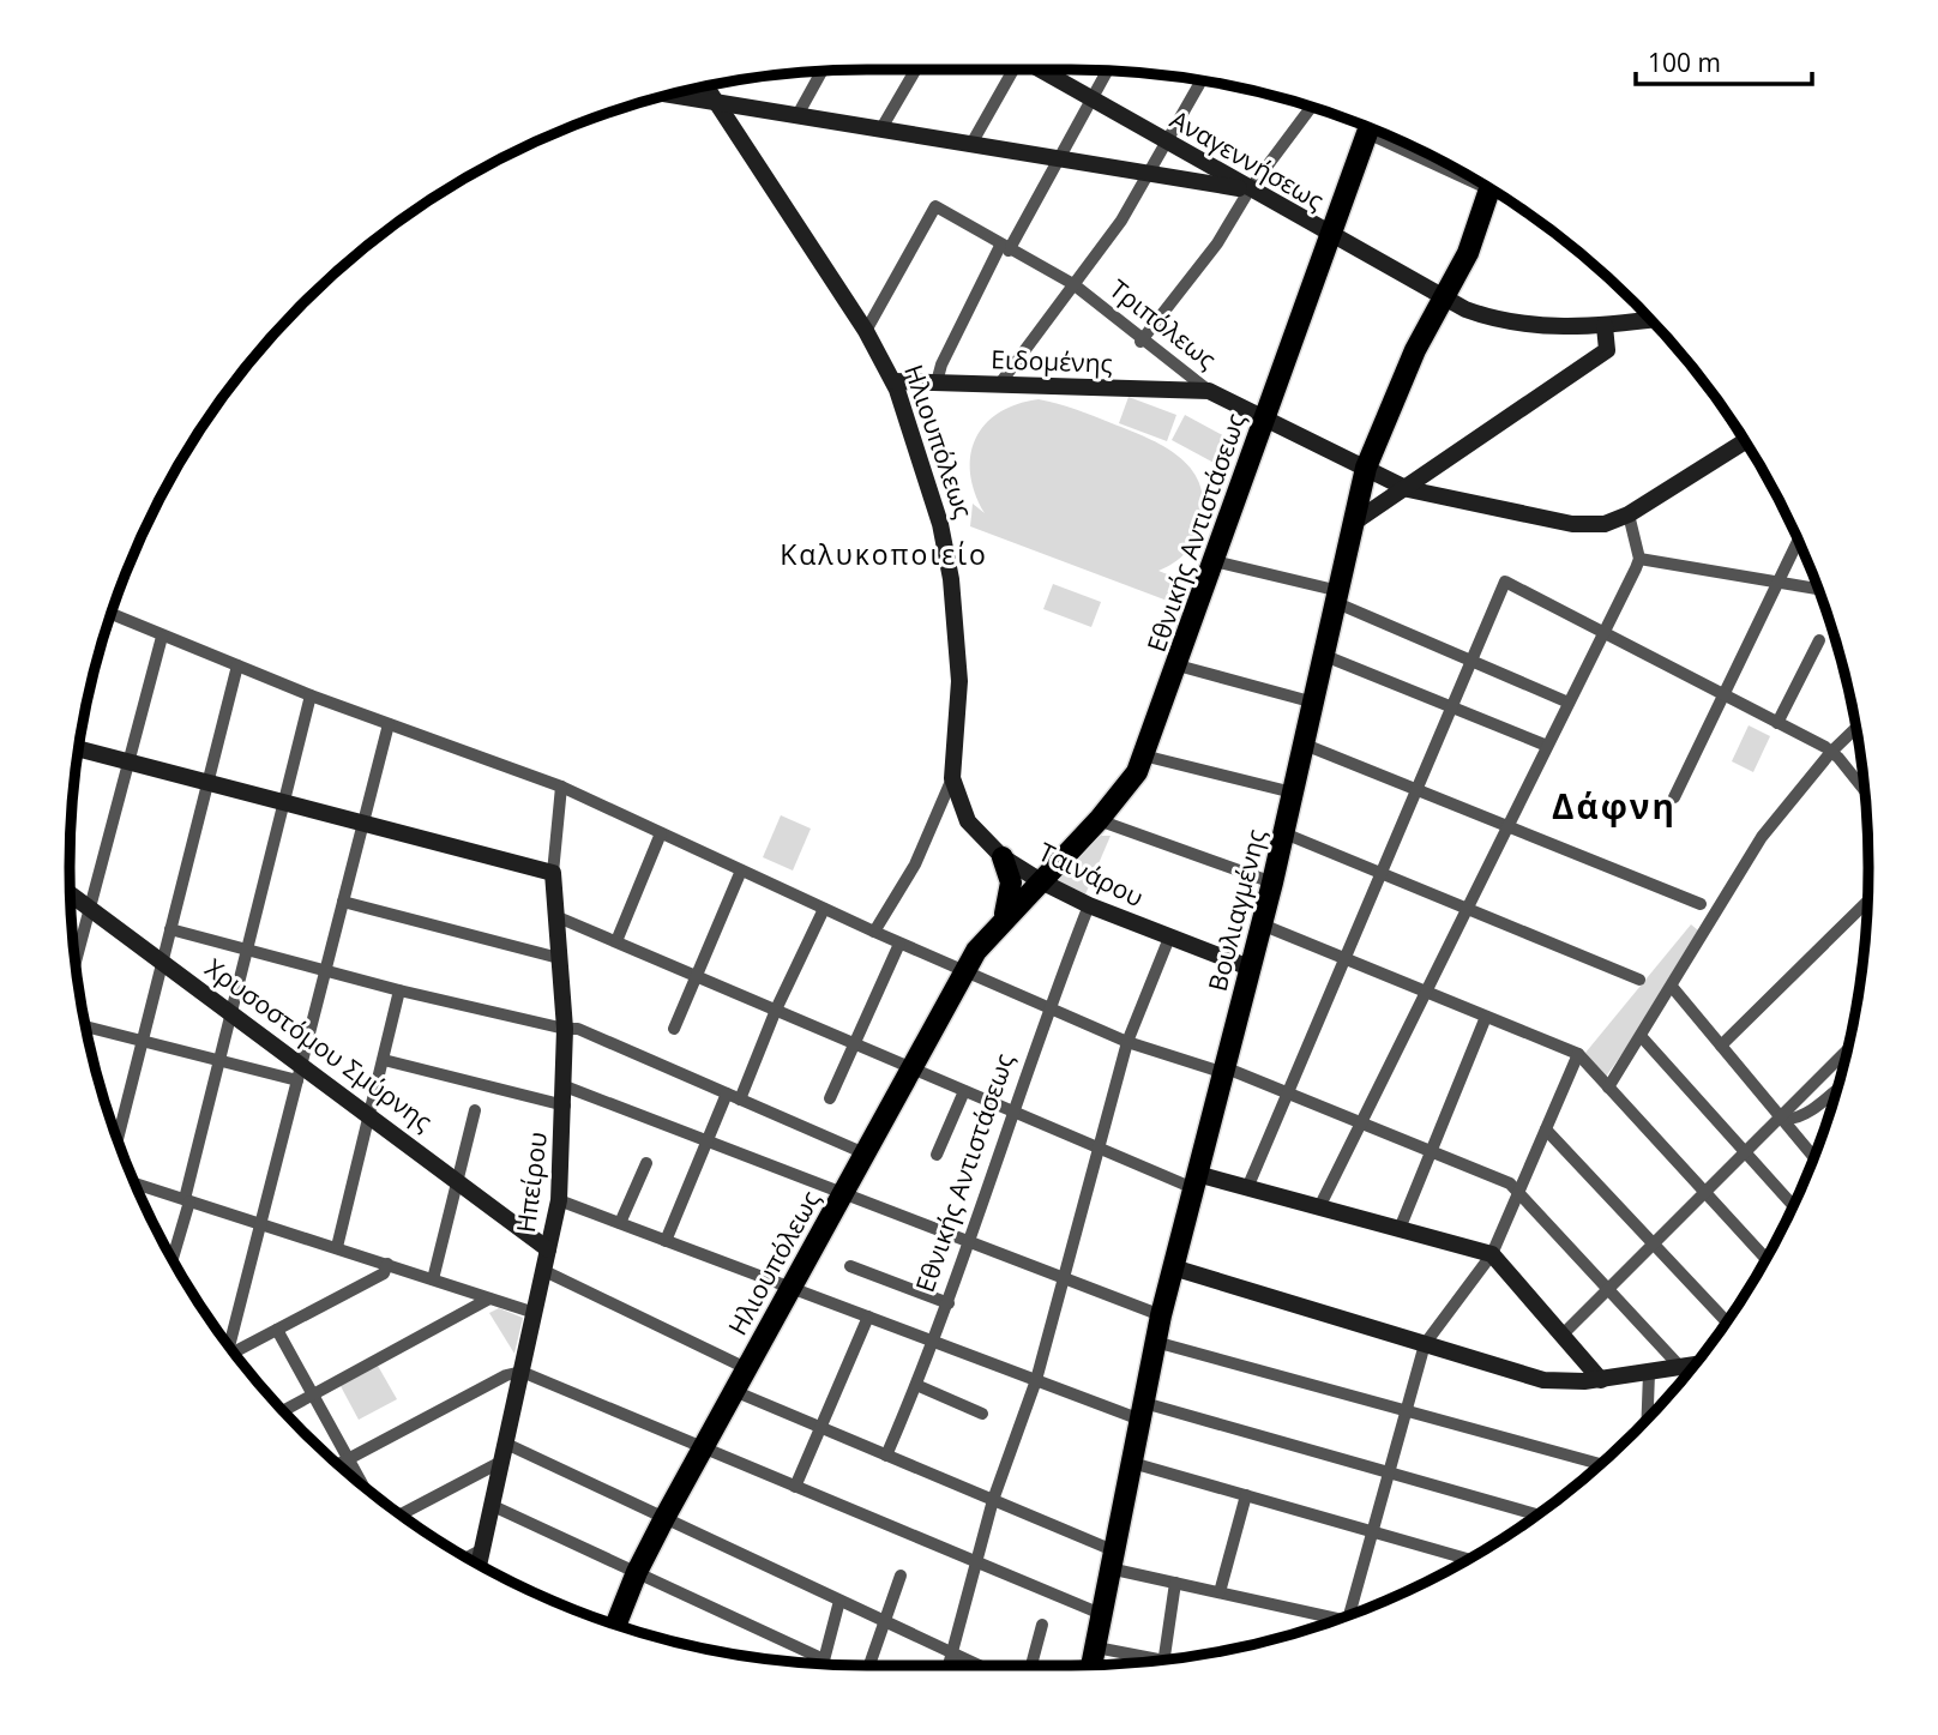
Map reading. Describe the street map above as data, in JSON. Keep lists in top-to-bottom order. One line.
{"streets":{"main road":["Ηλιουπόλεως","Εθνικής Αντιστάσεως","Βουλιαγμένης"],"street":["Αναγεννήσεως","Τριπόλεως","Ειδομένης","Ταινάρου","Χρυσοστόμου Σμύρνης","Ηπείρου"]},"crossings":[["Αναγεννήσεως","Εθνικής Αντιστάσεως"],["Αναγεννήσεως","Βουλιαγμένης"],["Τριπόλεως","Ειδομένης"],["Τριπόλεως","Ηλιουπόλεως"],["Τριπόλεως","Εθνικής Αντιστάσεως"],["Τριπόλεως","Βουλιαγμένης"],["Ειδομένης","Ηλιουπόλεως"],["Ηλιουπόλεως","Εθνικής Αντιστάσεως"],["Ηλιουπόλεως","Ταινάρου"],["Εθνικής Αντιστάσεως","Ταινάρου"],["Ταινάρου","Βουλιαγμένης"],["Χρυσοστόμου Σμύρνης","Ηπείρου"]],"districts":["Καλυκοποιείο","Δάφνη"],"scale_bar":"100 m"}
